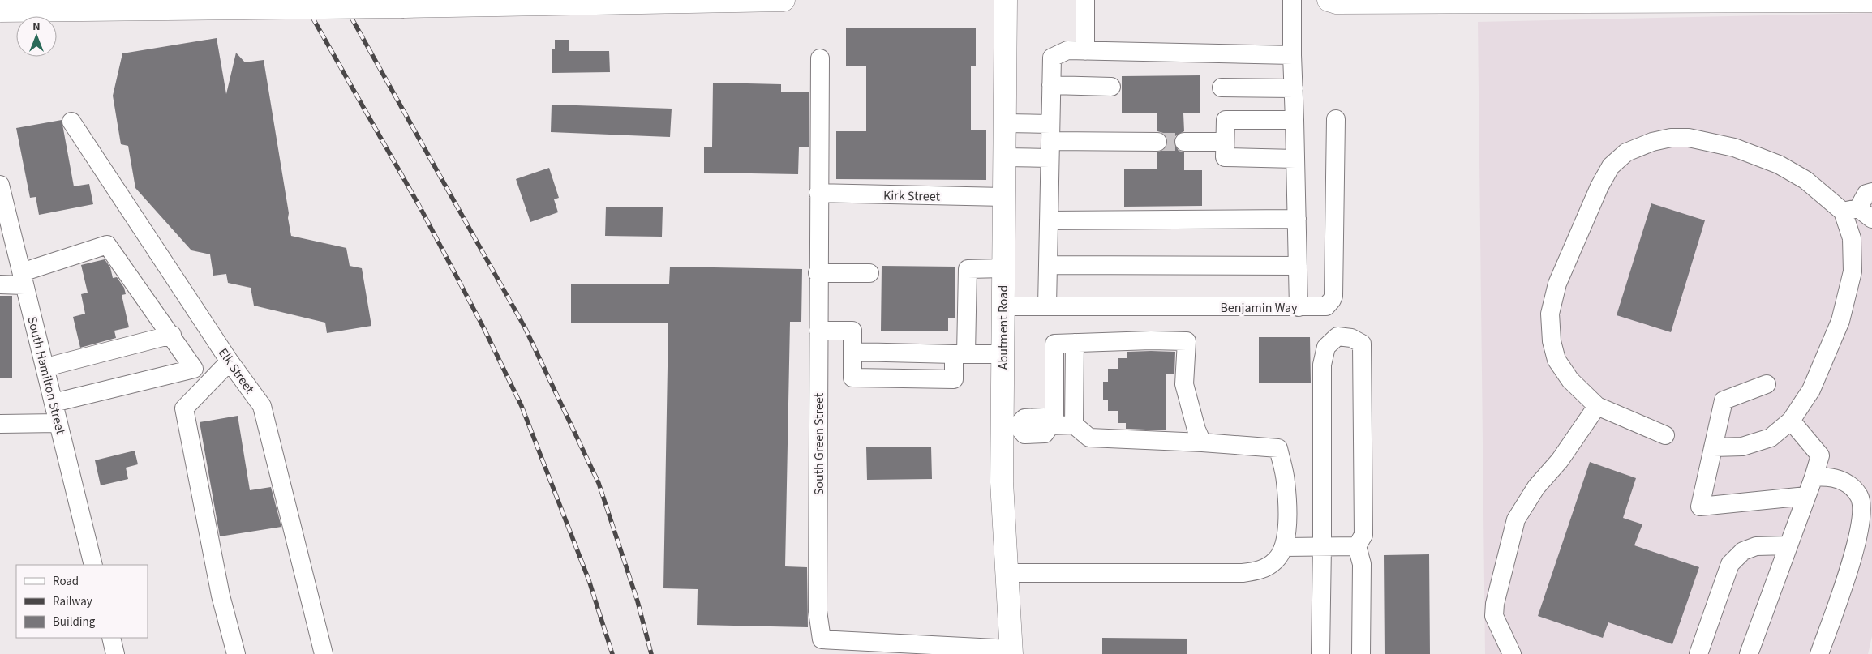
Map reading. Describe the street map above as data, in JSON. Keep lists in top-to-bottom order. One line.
{"streets":{"main road":["Abutment Road"],"street":["Kirk Street","Benjamin Way","Elk Street","South Hamilton Street","South Green Street"]},"crossings":[["Kirk Street","Abutment Road"],["Kirk Street","South Green Street"],["Benjamin Way","Abutment Road"],["Abutment Road","South Green Street"]],"legend":["Road","Railway","Building"],"north":"top"}
